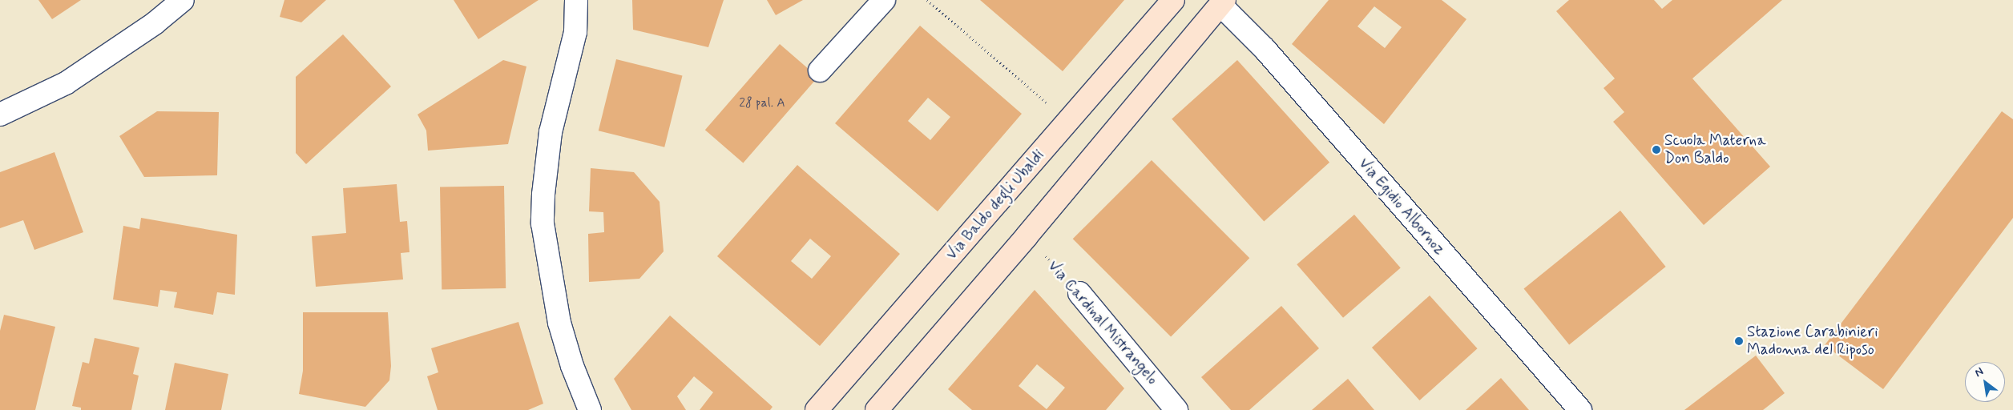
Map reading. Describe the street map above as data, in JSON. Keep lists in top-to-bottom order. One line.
{"streets":{"main road":["Via Baldo degli Ubaldi"],"street":["Via Egidio Albornoz","Via Cardinal Mistrangelo"]},"places":["Scuola Materna Don Baldo","Stazione Carabinieri Madonna del Riposo"],"house_numbers":["28 pal. A"],"north":"top left"}
